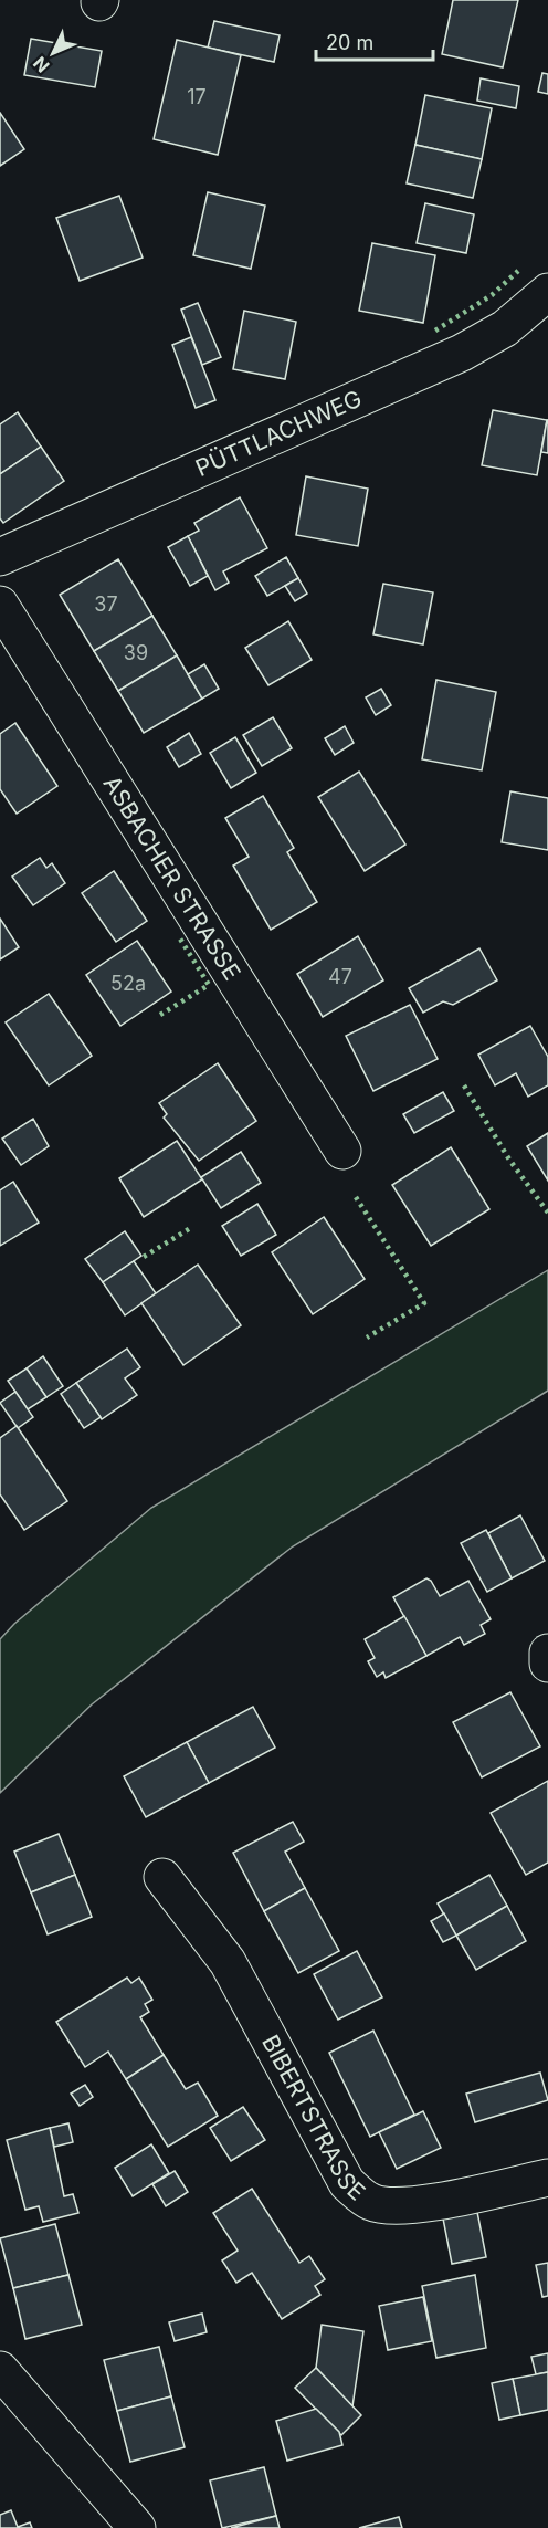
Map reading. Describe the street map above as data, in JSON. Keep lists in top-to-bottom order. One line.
{"streets":{"street":["PÜTTLACHWEG","ASBACHER STRASSE","BIBERTSTRASSE"]},"house_numbers":["17","37","39","47","52a"],"scale_bar":"20 m","north":"bottom left"}
